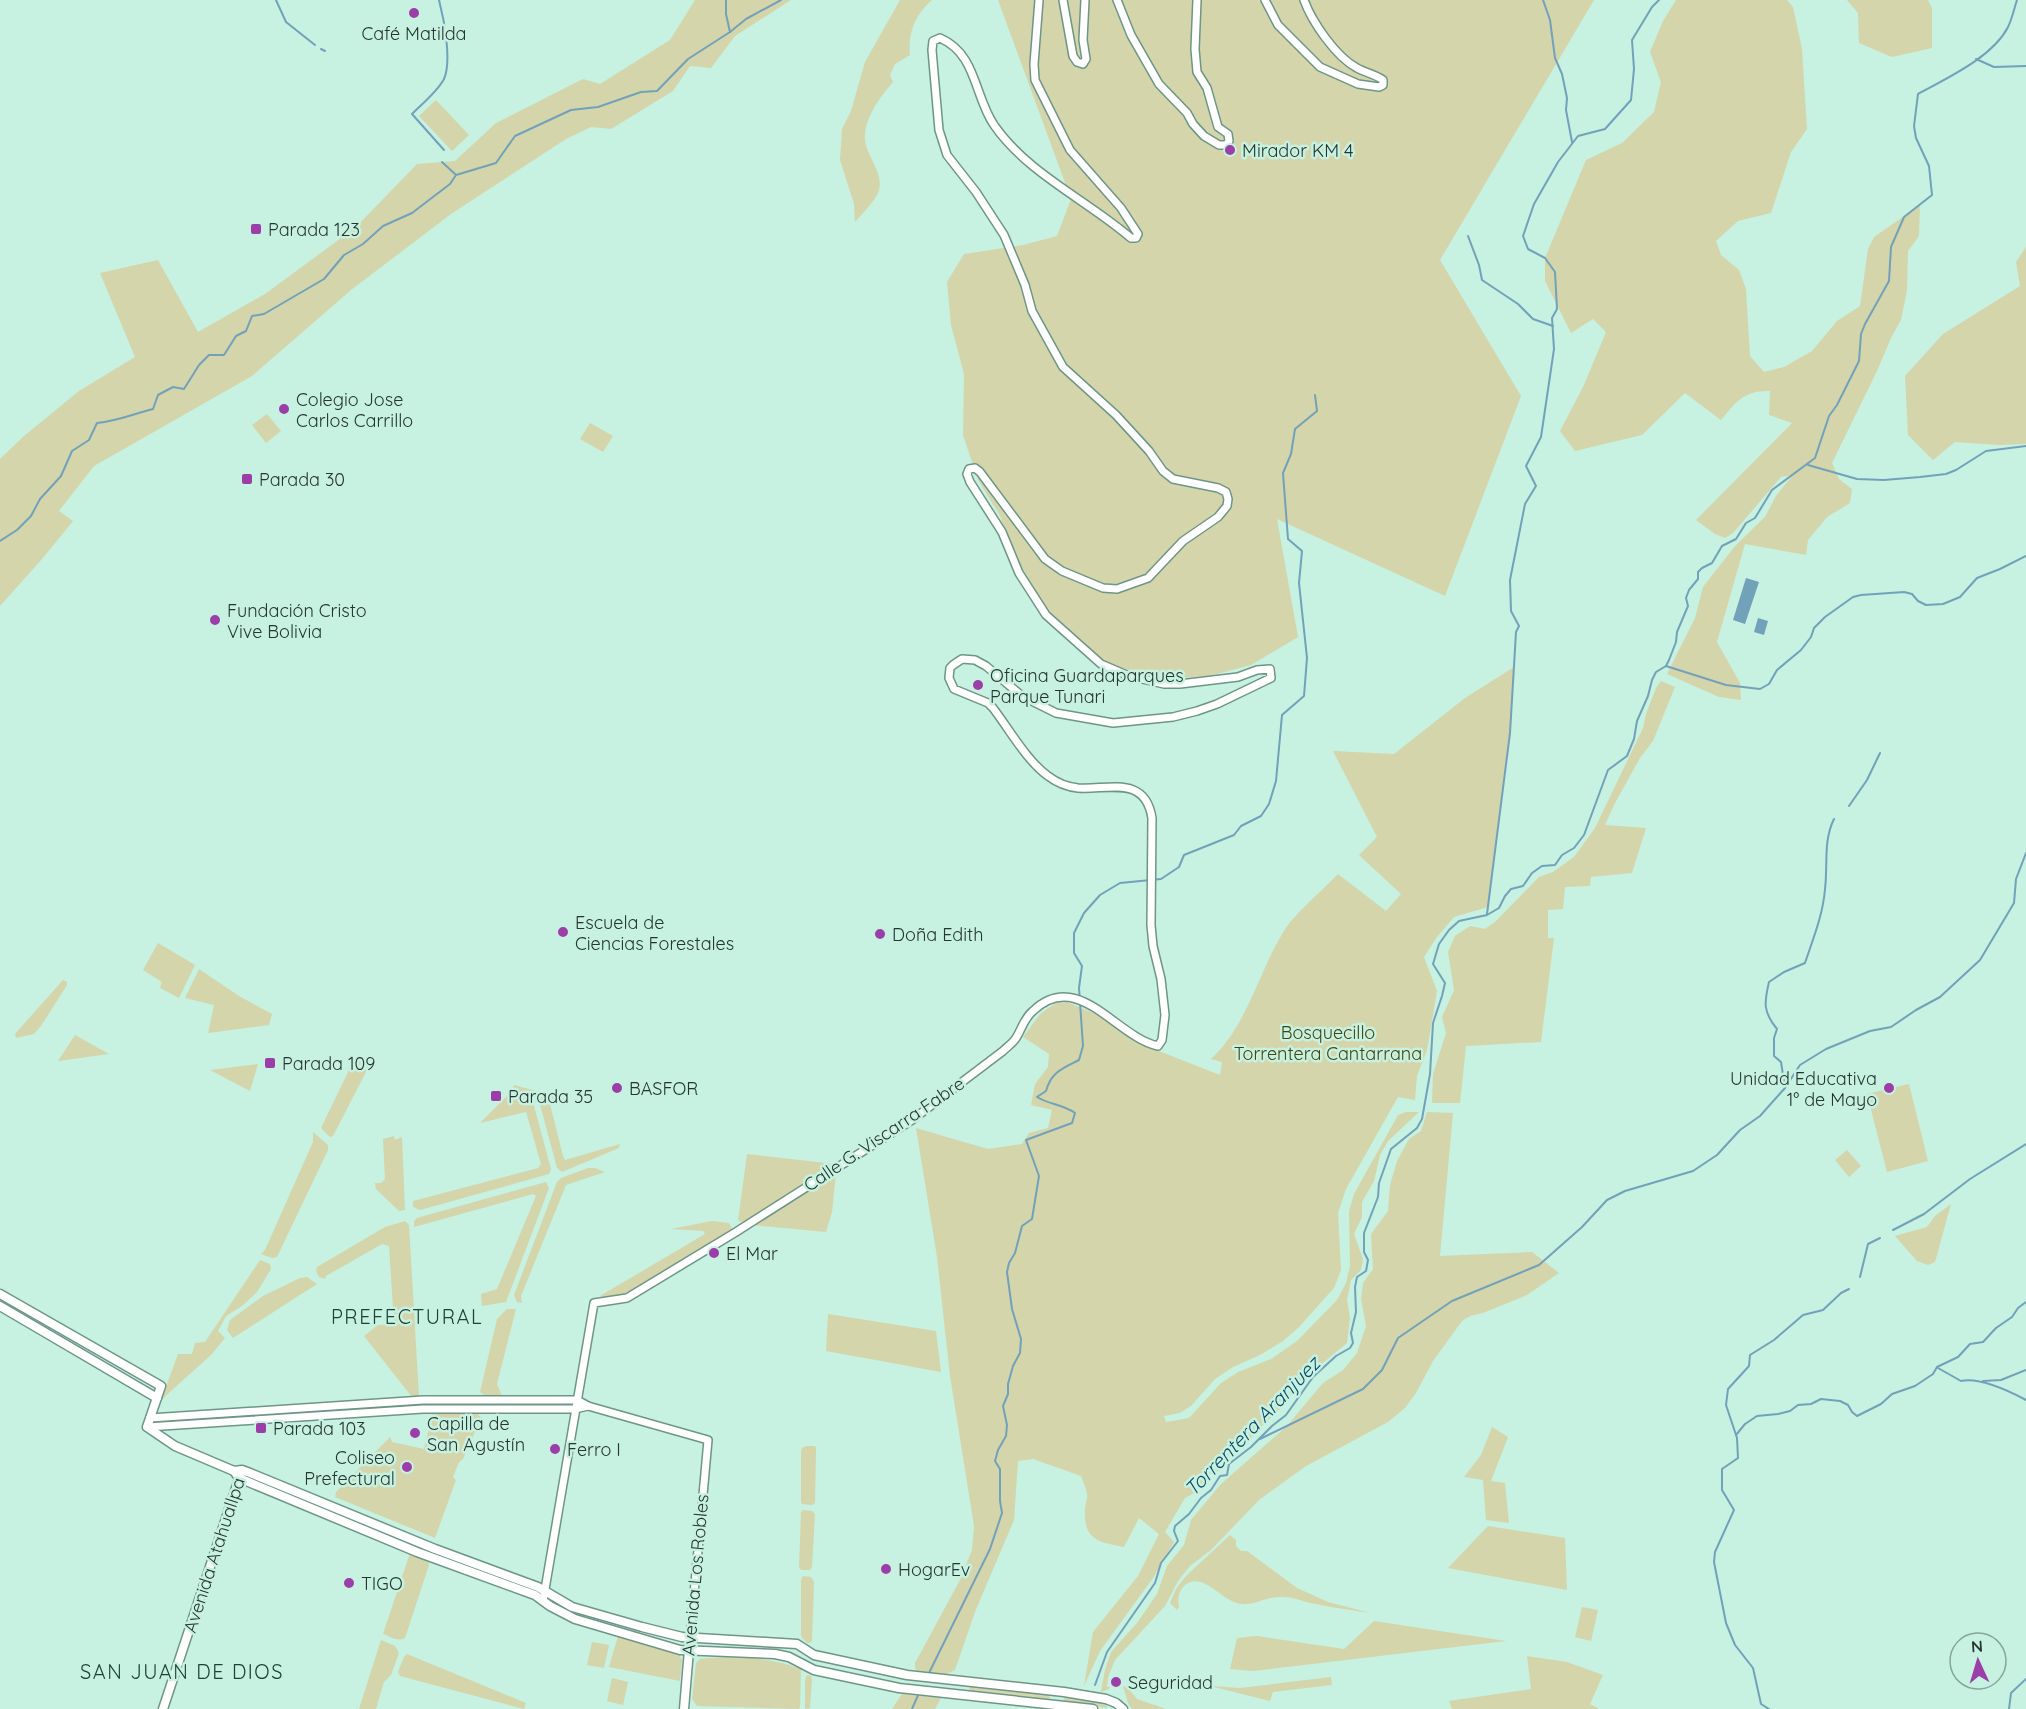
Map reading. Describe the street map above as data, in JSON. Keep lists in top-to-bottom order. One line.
{"streets":{"main road":["Avenida Atahuallpa","Avenida Los Robles"],"street":["Calle G. Viscarra Fabre"]},"districts":["PREFECTURAL","SAN JUAN DE DIOS"],"water":["Torrentera Aranjuez"],"parks":["Bosquecillo Torrentera Cantarrana"],"places":{"other":["Café Matilda","Mirador KM 4","Colegio Jose Carlos Carrillo","Fundación Cristo Vive Bolivia","Oficina Guardaparques Parque Tunari","Escuela de Ciencias Forestales","Doña Edith","BASFOR","Unidad Educativa 1° de Mayo","El Mar","Capilla de San Agustín","Ferro I","Coliseo Prefectural","HogarEv","TIGO","Seguridad"],"transit":["Parada 123","Parada 30","Parada 109","Parada 35","Parada 103"]},"north":"top"}
